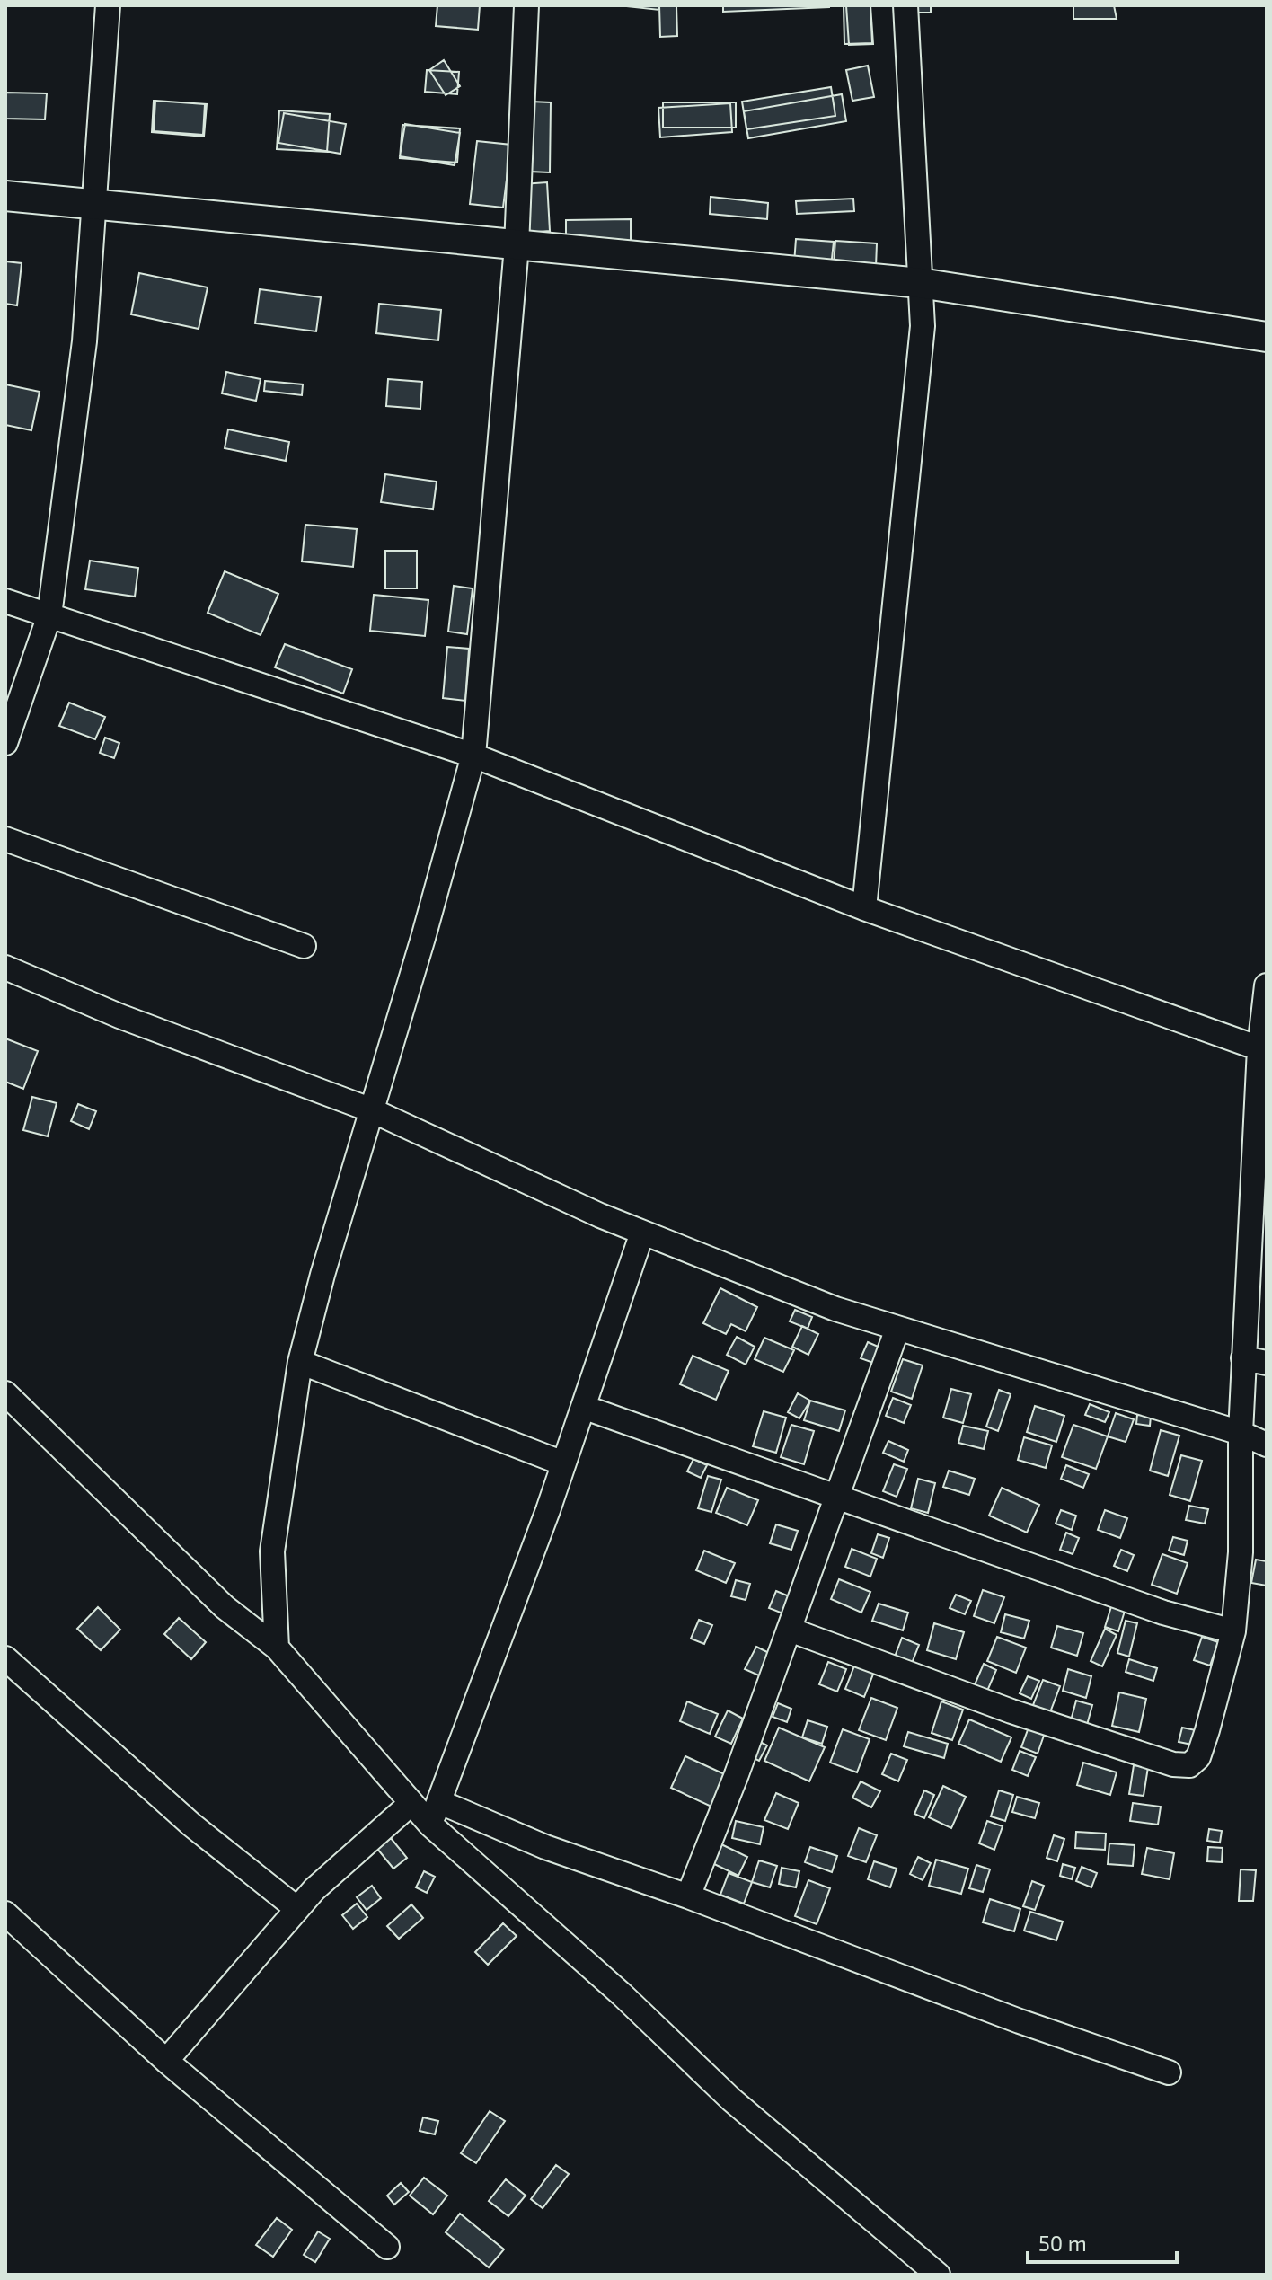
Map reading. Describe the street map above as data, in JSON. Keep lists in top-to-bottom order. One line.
{"scale_bar":"50 m"}
